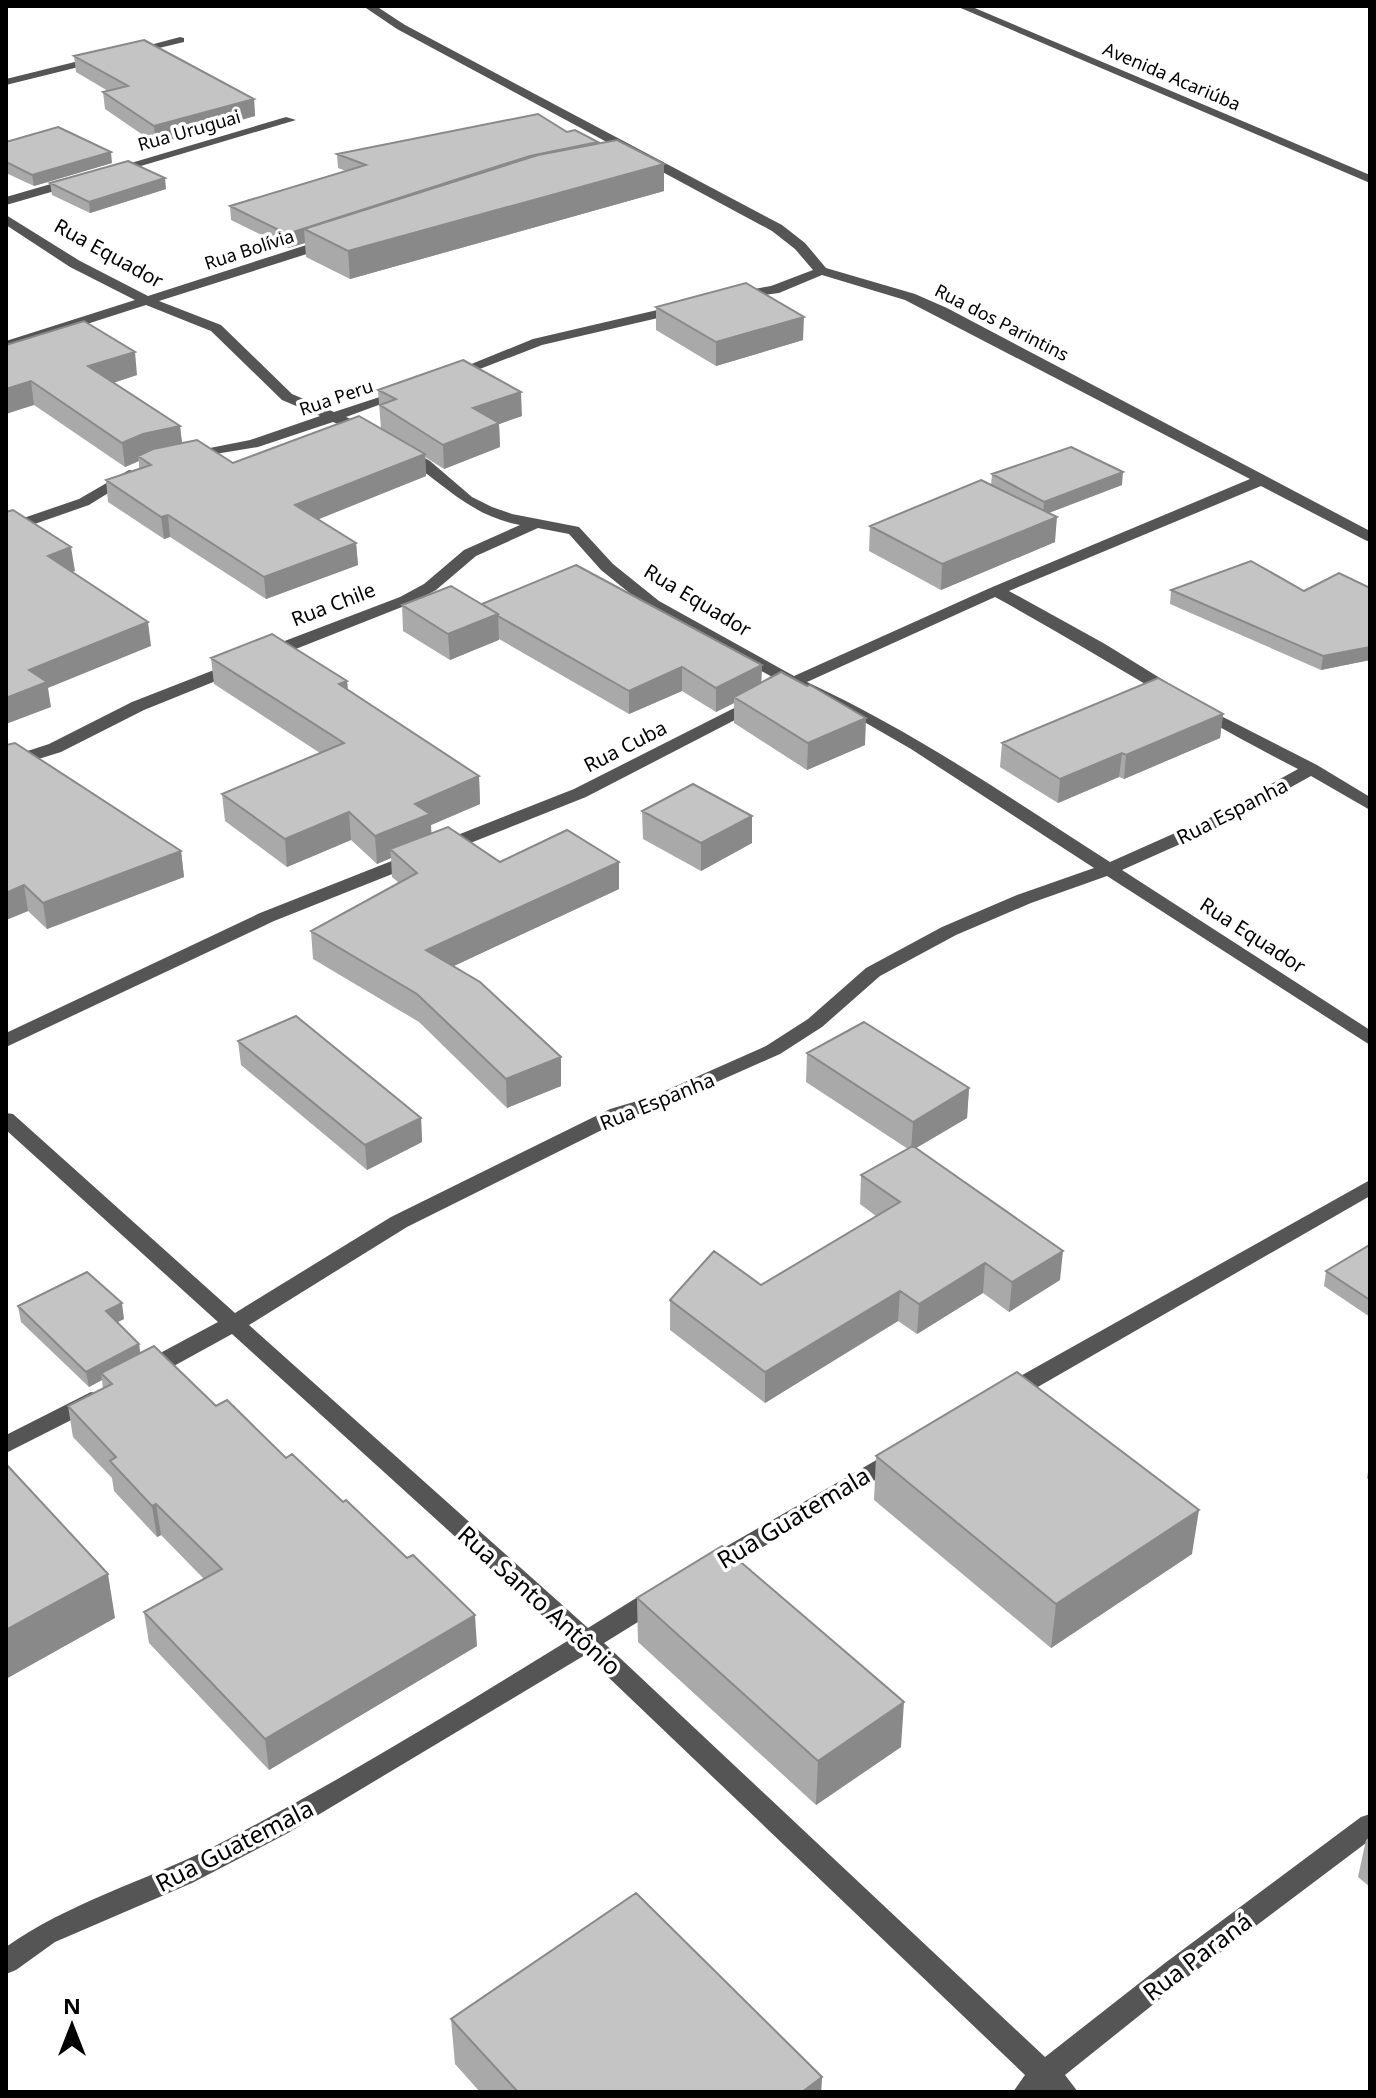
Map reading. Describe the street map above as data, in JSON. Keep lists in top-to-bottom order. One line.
{"streets":{"street":["Avenida Acariúba","Rua Uruguai","Rua Bolívia","Rua Equador","Rua dos Parintins","Rua Peru","Rua Chile","Rua Cuba","Rua Espanha","Rua Guatemala","Rua Santo Antônio","Rua Paraná"]},"crossings":[["Rua Bolívia","Rua Equador"],["Rua Equador","Rua Peru"],["Rua Equador","Rua Chile"],["Rua Equador","Rua Cuba"],["Rua Equador","Rua Espanha"],["Rua dos Parintins","Rua Cuba"],["Rua Espanha","Rua Santo Antônio"],["Rua Guatemala","Rua Santo Antônio"],["Rua Santo Antônio","Rua Paraná"]],"north":"top"}
